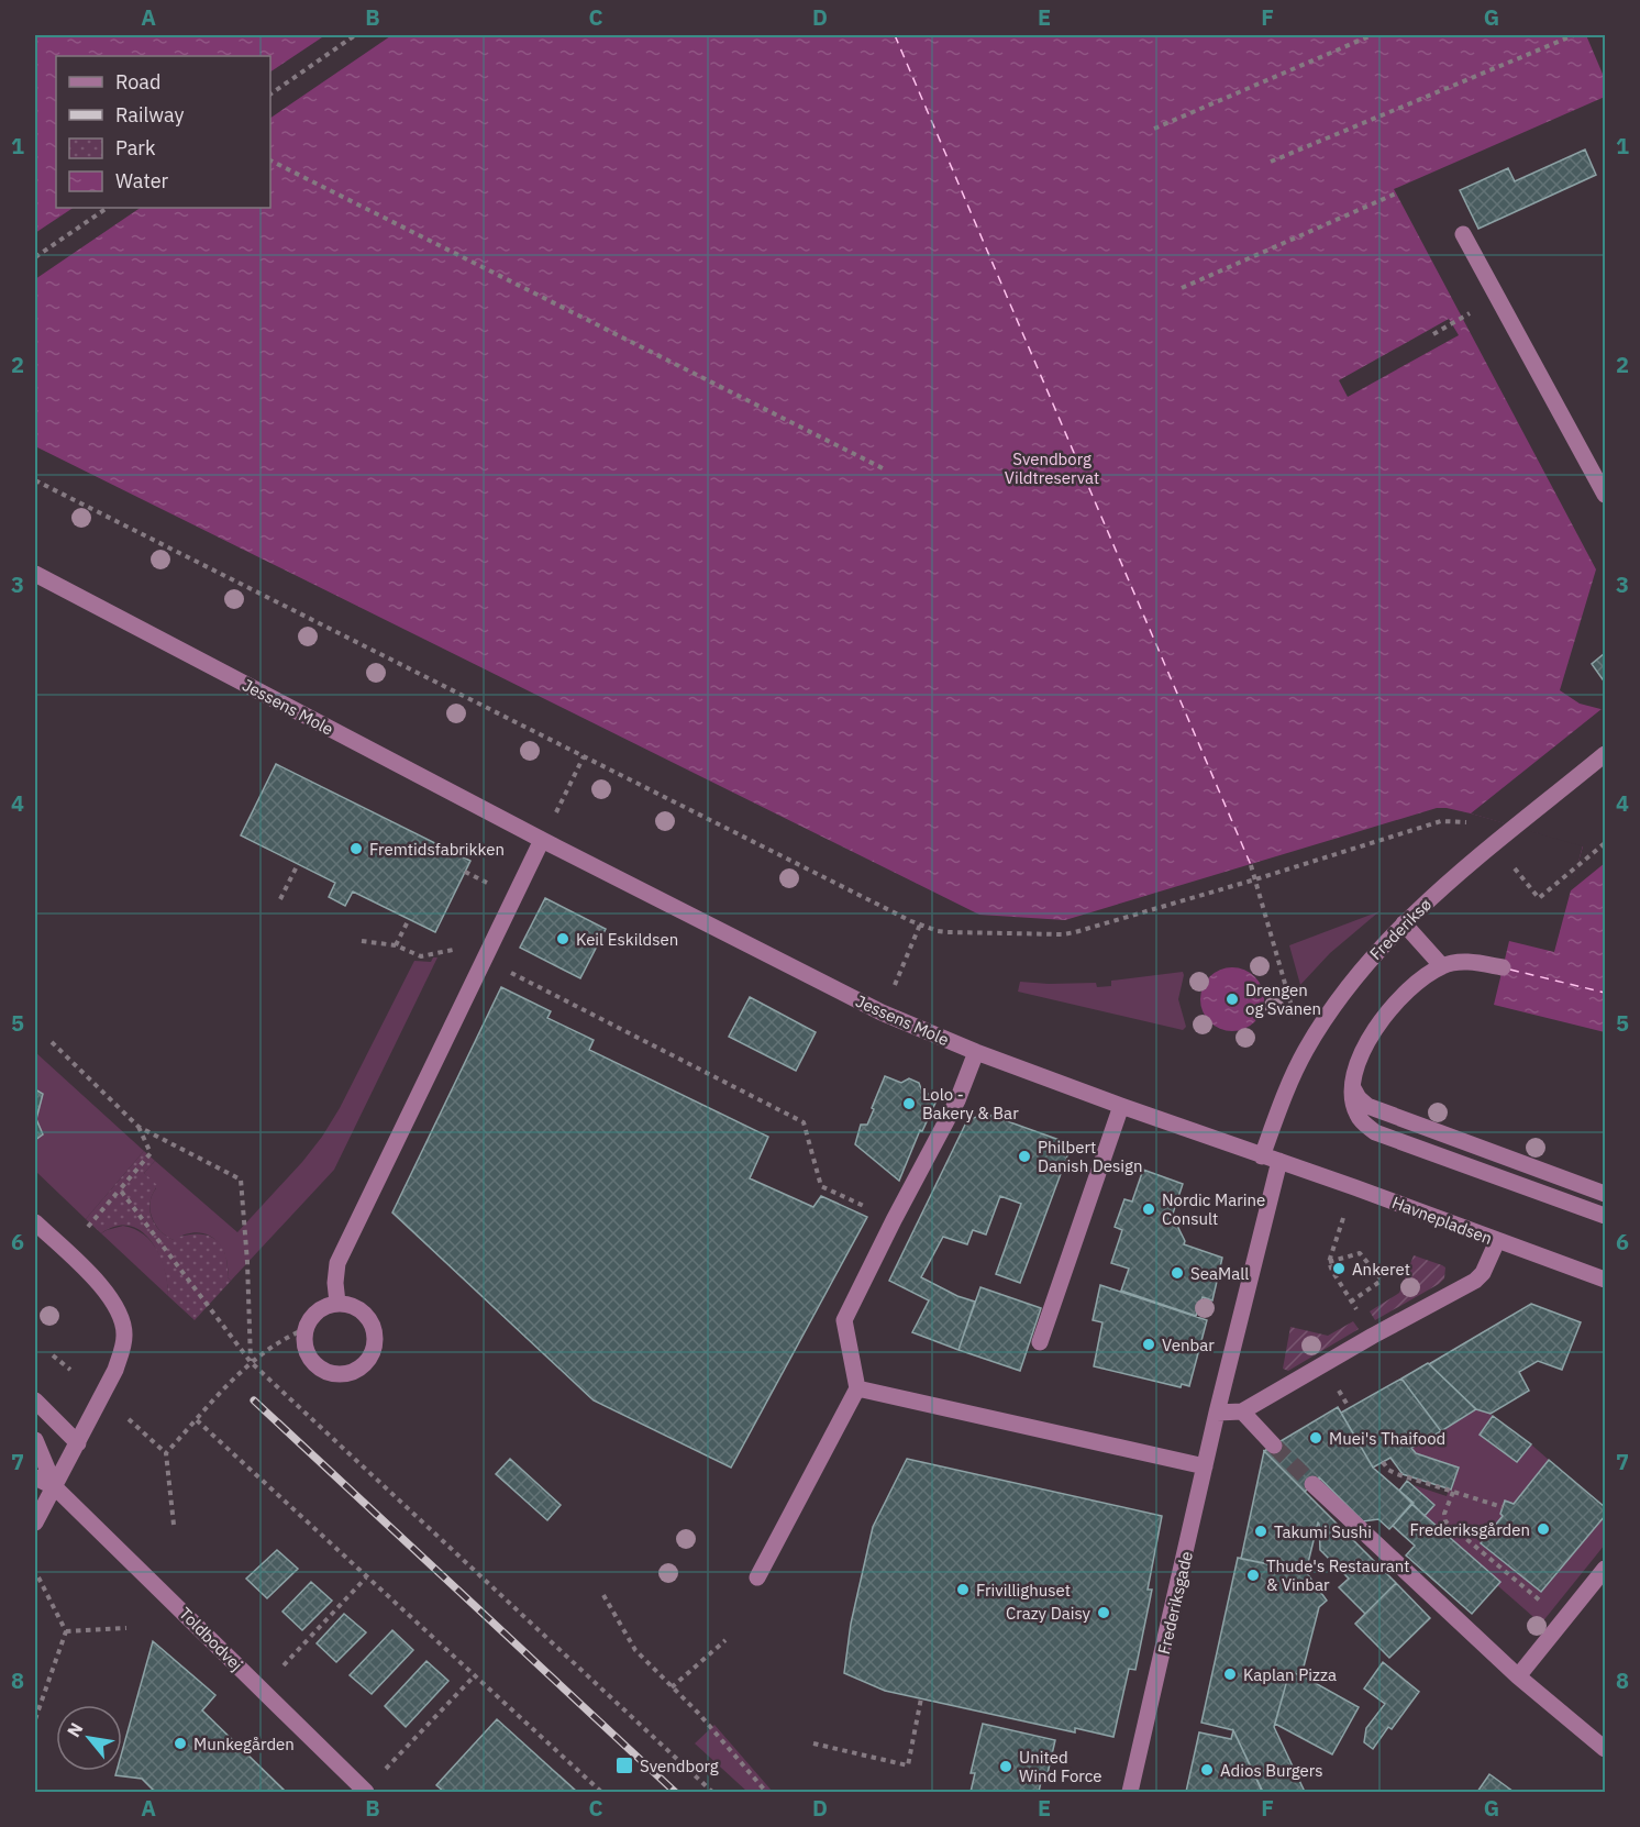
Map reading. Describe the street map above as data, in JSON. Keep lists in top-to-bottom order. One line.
{"streets":{"street":["Jessens Mole","Frederiksø","Havnepladsen","Frederiksgade","Toldbodvej"]},"crossings":[["Jessens Mole","Frederiksø"],["Jessens Mole","Havnepladsen"],["Jessens Mole","Frederiksgade"],["Havnepladsen","Frederiksgade"]],"parks":["Svendborg Vildtreservat"],"places":{"other":["Fremtidsfabrikken","Keil Eskildsen","Drengen og Svanen","Lolo - Bakery & Bar","Philbert Danish Design","Nordic Marine Consult","Ankeret","SeaMall","Venbar","Muei's Thaifood","Frederiksgården","Takumi Sushi","Thude's Restaurant & Vinbar","Frivillighuset","Crazy Daisy","Kaplan Pizza","Munkegården","United Wind Force","Adios Burgers"],"transit":["Svendborg"]},"legend":["Road","Railway","Park","Water"],"north":"top left","grid":{"columns":["A","B","C","D","E","F","G"],"rows":["1","2","3","4","5","6","7","8"]}}
